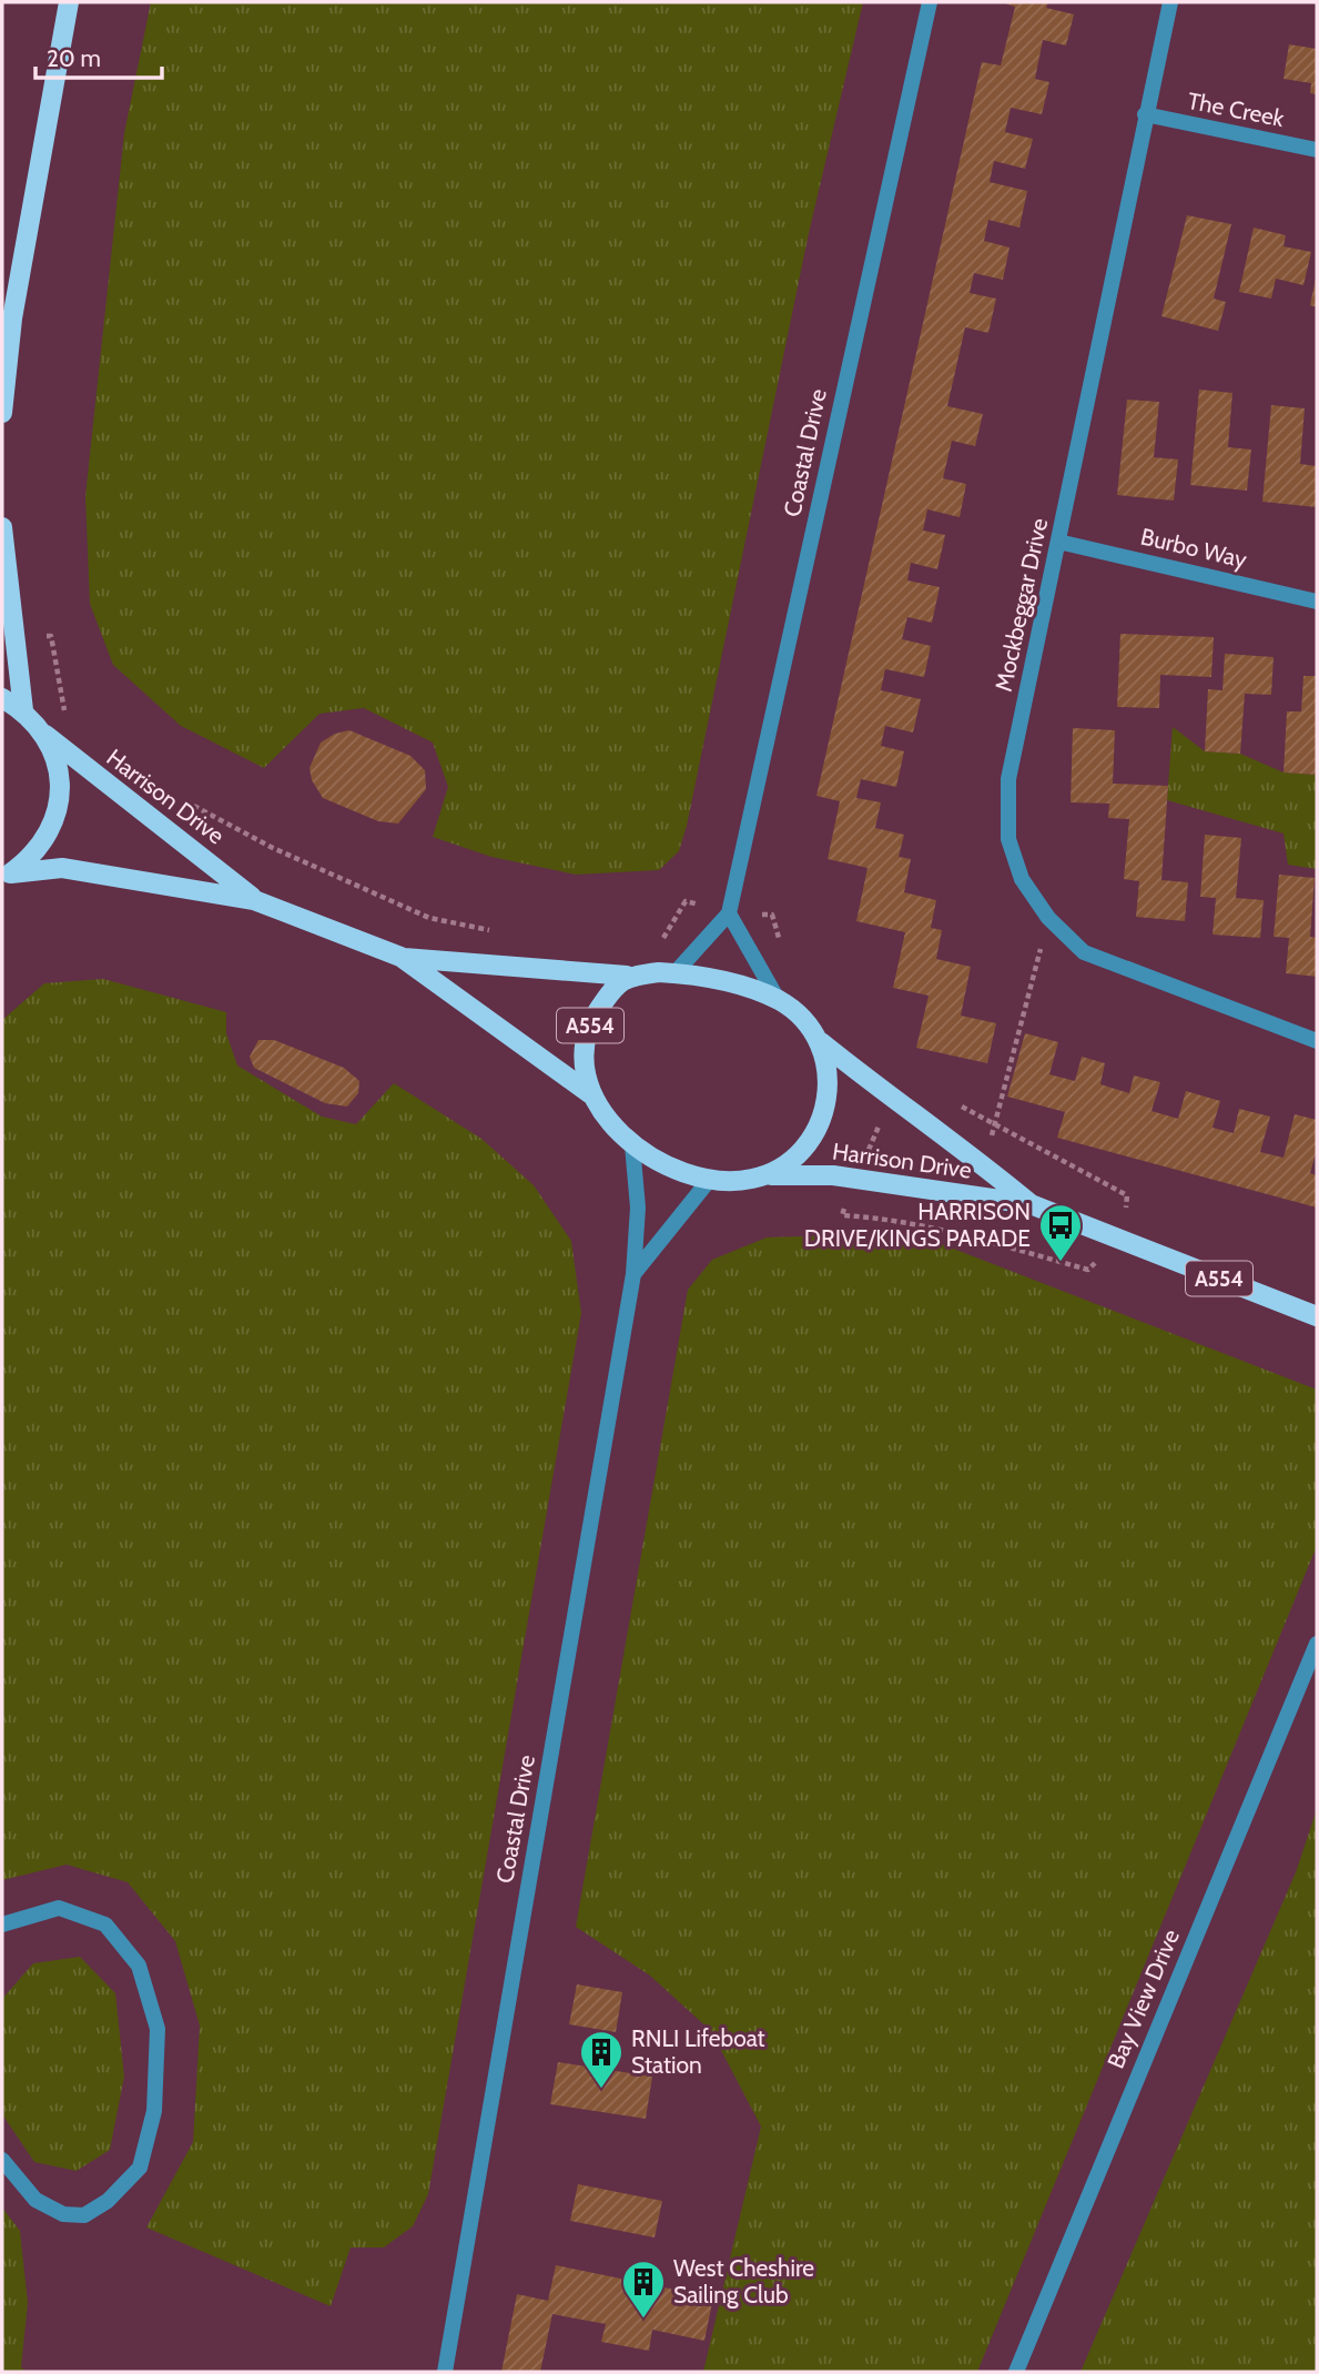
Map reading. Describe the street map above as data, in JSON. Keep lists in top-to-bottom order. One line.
{"streets":{"main road":["Harrison Drive","A554"],"street":["The Creek","Coastal Drive","Burbo Way","Mockbeggar Drive","Bay View Drive"]},"crossings":[["The Creek","Mockbeggar Drive"],["Coastal Drive","Harrison Drive"],["Coastal Drive","A554"],["Burbo Way","Mockbeggar Drive"],["Harrison Drive","A554"]],"places":{"bus stop":["HARRISON DRIVE/KINGS PARADE"],"building":["RNLI Lifeboat Station","West Cheshire Sailing Club"]},"scale_bar":"20 m"}
